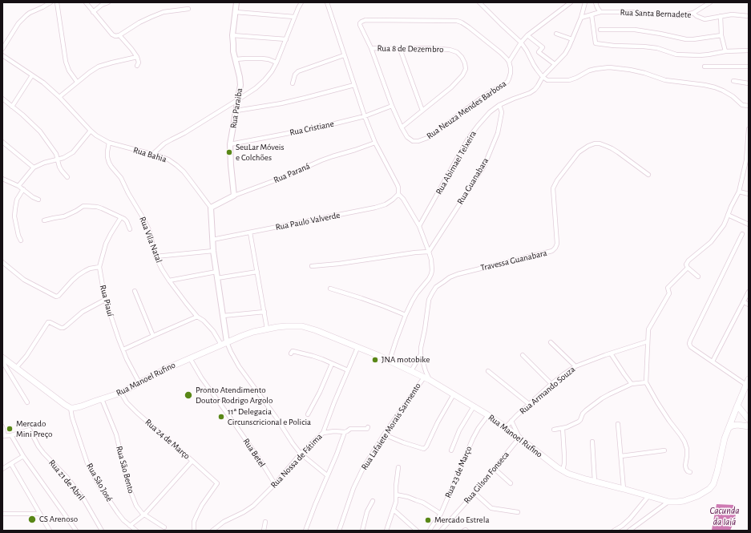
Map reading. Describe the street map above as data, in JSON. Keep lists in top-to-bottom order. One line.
{"streets":{"main road":["Rua Manoel Rufino"],"street":["Rua Santa Bernadete","Rua 8 de Dezembro","Rua Paraiba","Rua Neuza Mendes Barbosa","Rua Cristiane","Rua Bahia","Rua Abimael Telxeira","Rua Paraná","Rua Guanabara","Rua Paulo Valverde","Rua Vila Natal","Travessa Guanabara","Rua Piauí","Rua Armando Souza","Rua Lafaiete Morais Sarmento","Rua 24 de Março","Rua Betel","Rua Nossa de Fátima","Rua São Bento","Rua 23 de Março","Rua Gilson Fonseca","Rua 21 de Abril","Rua Sâo José"]},"crossings":[["Rua Santa Bernadete","Rua Abimael Telxeira"],["Rua 8 de Dezembro","Rua Neuza Mendes Barbosa"],["Rua Paraiba","Rua Cristiane"],["Rua Paraiba","Rua Paraná"],["Rua Bahia","Rua Paraná"],["Rua Bahia","Rua Vila Natal"],["Rua Abimael Telxeira","Rua Guanabara"],["Rua Vila Natal","Rua Manoel Rufino"],["Travessa Guanabara","Rua Manoel Rufino"],["Rua Piauí","Rua Manoel Rufino"],["Rua Manoel Rufino","Rua Armando Souza"],["Rua Manoel Rufino","Rua Lafaiete Morais Sarmento"],["Rua Manoel Rufino","Rua 24 de Março"],["Rua Manoel Rufino","Rua Betel"],["Rua Manoel Rufino","Rua Nossa de Fátima"],["Rua Manoel Rufino","Rua São Bento"],["Rua Manoel Rufino","Rua 23 de Março"],["Rua Manoel Rufino","Rua Gilson Fonseca"],["Rua Manoel Rufino","Rua Sâo José"],["Rua Betel","Rua Nossa de Fátima"]],"water":["Cacunda da Iaiá"],"places":["SeuLar Móveis e Colchões","JNA motobike","Pronto Atendimento Doutor Rodrigo Argolo","11ª Delegacia Circunscricional e Policia","Mercado Mini Preço","CS Arenoso","Mercado Estrela"]}
